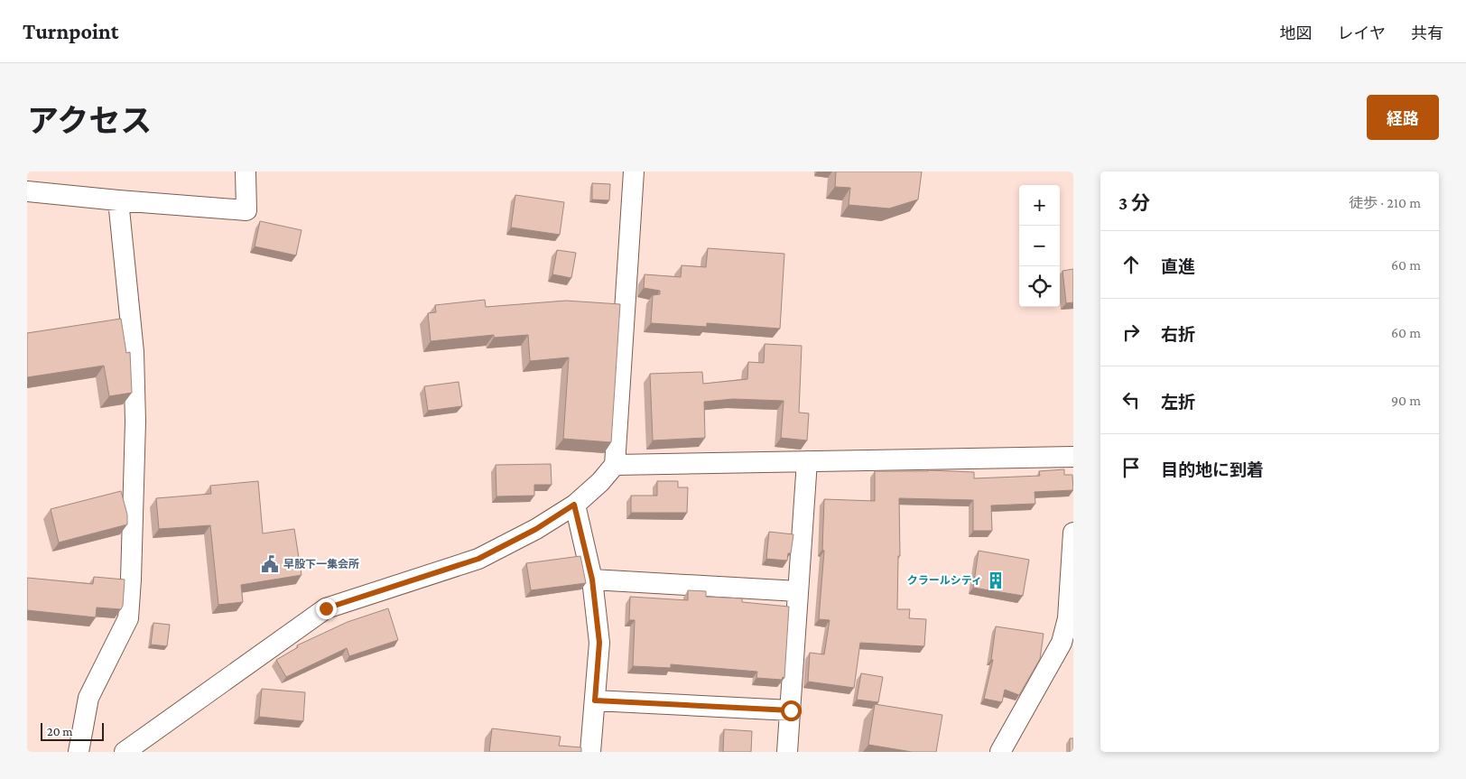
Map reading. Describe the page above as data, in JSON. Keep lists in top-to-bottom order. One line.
{"places":{"public building":["早股下一集会所"],"building":["クラールシティ"]},"scale_bar":"20 m","page":{"header":"Turnpoint","nav":["地図","レイヤ","共有"],"title":"アクセス","buttons":"経路","heading":["3 分","徒歩 · 210 m"],"map_buttons":["+","−"],"list":[["直進","60 m"],["右折","60 m"],["左折","90 m"],"目的地に到着"],"scale":"20 m"}}
